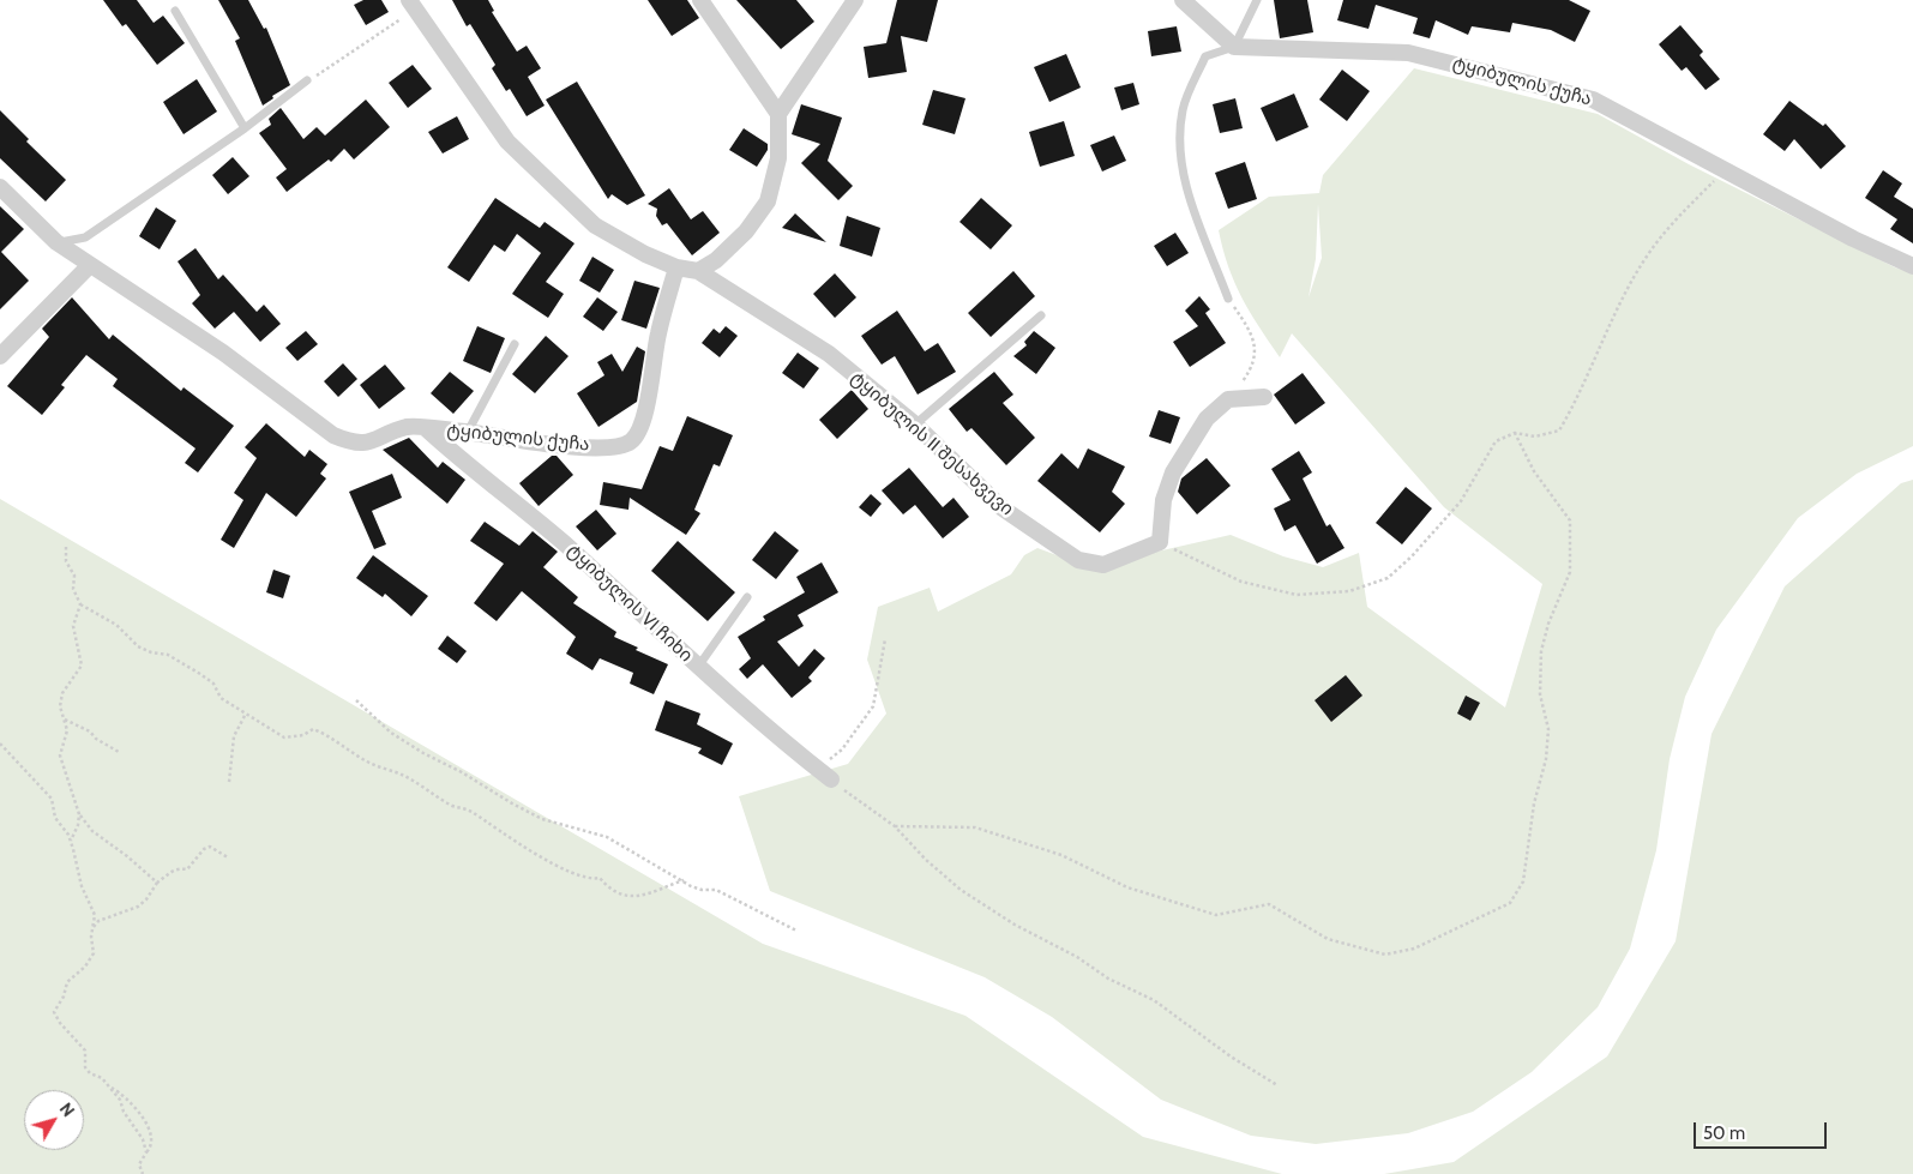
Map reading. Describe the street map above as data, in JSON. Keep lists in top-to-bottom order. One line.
{"streets":{"street":["ტყიბულის ქუჩა","ტყიბულის II შესახვევი","ტყიბულის VI ჩიხი"]},"crossings":[["ტყიბულის ქუჩა","ტყიბულის VI ჩიხი"]],"scale_bar":"50 m","north":"top right"}
